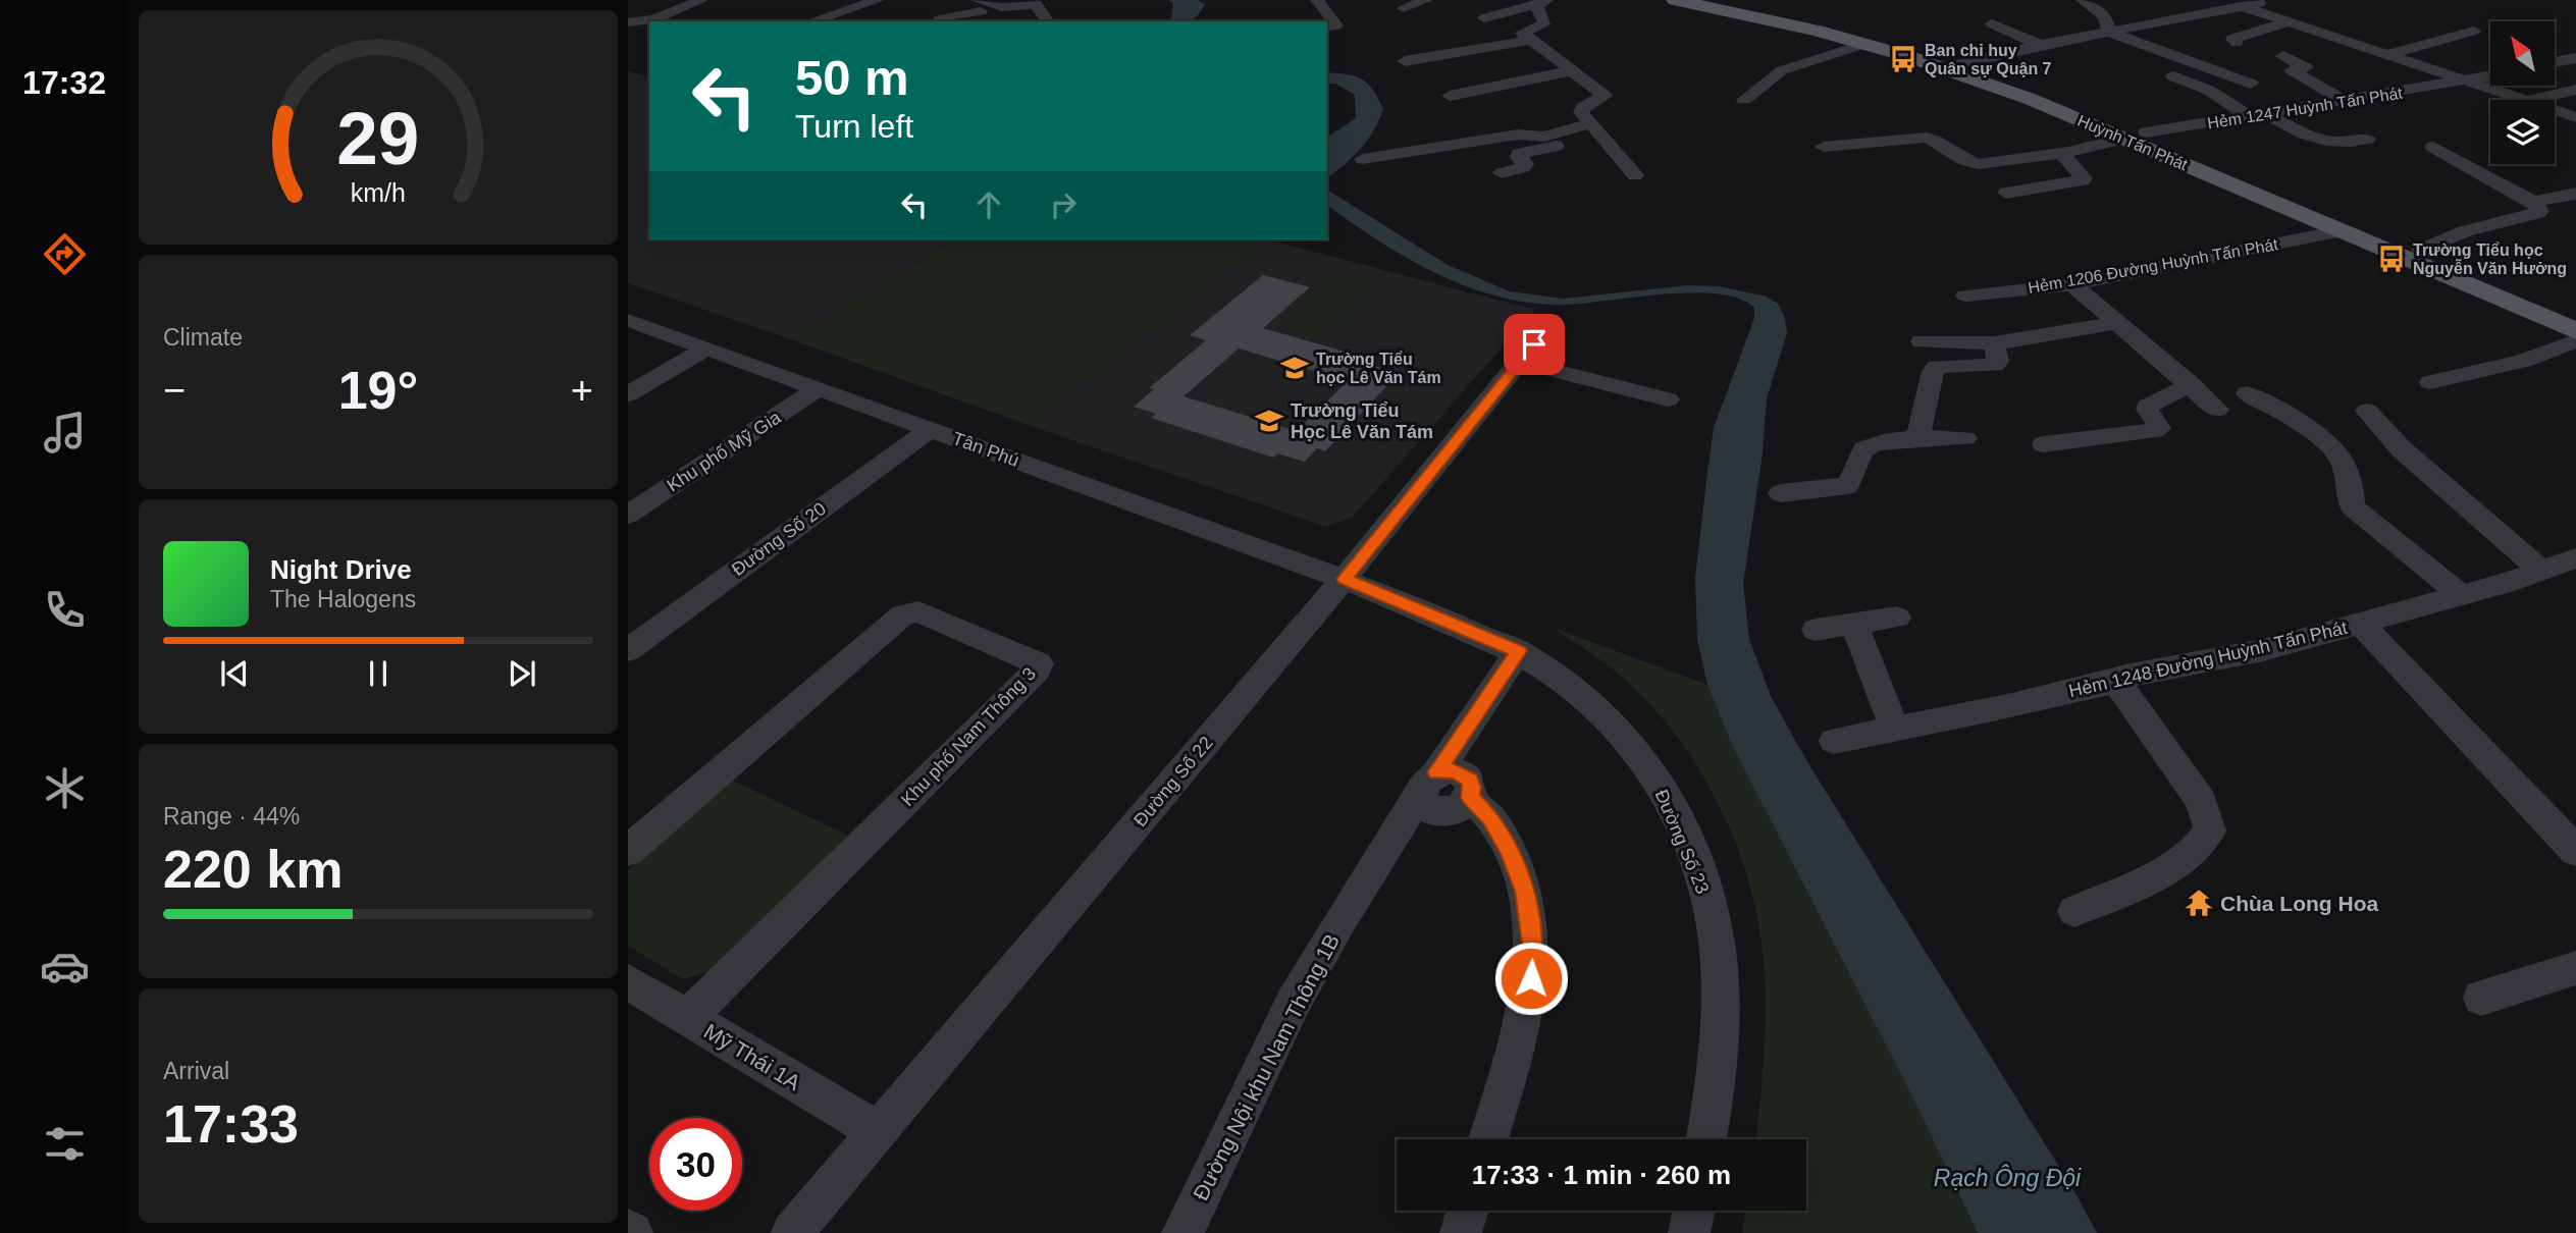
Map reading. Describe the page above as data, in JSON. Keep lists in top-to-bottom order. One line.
{"streets":{"main road":["Huỳnh Tấn Phát"],"street":["Hẻm 1247 Huỳnh Tấn Phát","Hẻm 1206 Đường Huỳnh Tấn Phát","Tân Phú","Khu phố Mỹ Gia","Đường Số 20","Hẻm 1248 Đường Huỳnh Tấn Phát","Khu phố Nam Thông 3","Đường Số 22","Đường Số 23","Mỹ Thái 1A","Đường Nội khu Nam Thông 1B"]},"crossings":[["Hẻm 1247 Huỳnh Tấn Phát","Huỳnh Tấn Phát"],["Huỳnh Tấn Phát","Hẻm 1206 Đường Huỳnh Tấn Phát"],["Tân Phú","Khu phố Mỹ Gia"],["Tân Phú","Đường Số 20"],["Tân Phú","Đường Số 22"],["Tân Phú","Đường Số 23"],["Khu phố Nam Thông 3","Mỹ Thái 1A"],["Đường Số 22","Đường Số 23"],["Đường Số 22","Mỹ Thái 1A"],["Đường Số 23","Đường Nội khu Nam Thông 1B"]],"water":["Rạch Ông Đội"],"places":{"bus stop":["Ban chỉ huy Quân sự Quận 7","Trường Tiểu học Nguyễn Văn Hưởng"],"school or university":["Trường Tiểu học Lê Văn Tám","Trường Tiểu Học Lê Văn Tám"],"temple":["Chùa Long Hoa"]},"north":"top left","page":{"tabs":"17:32","turn":["50 m","Turn left"],"tile":["Climate",["Range · 44%","220 km"],["Arrival","17:33"]],"heat":["−","19°","+"],"song":["Night Drive","The Halogens"],"limit":"30","trip":"17:33 · 1 min · 260 m","gauge":["29","km/h"]}}
